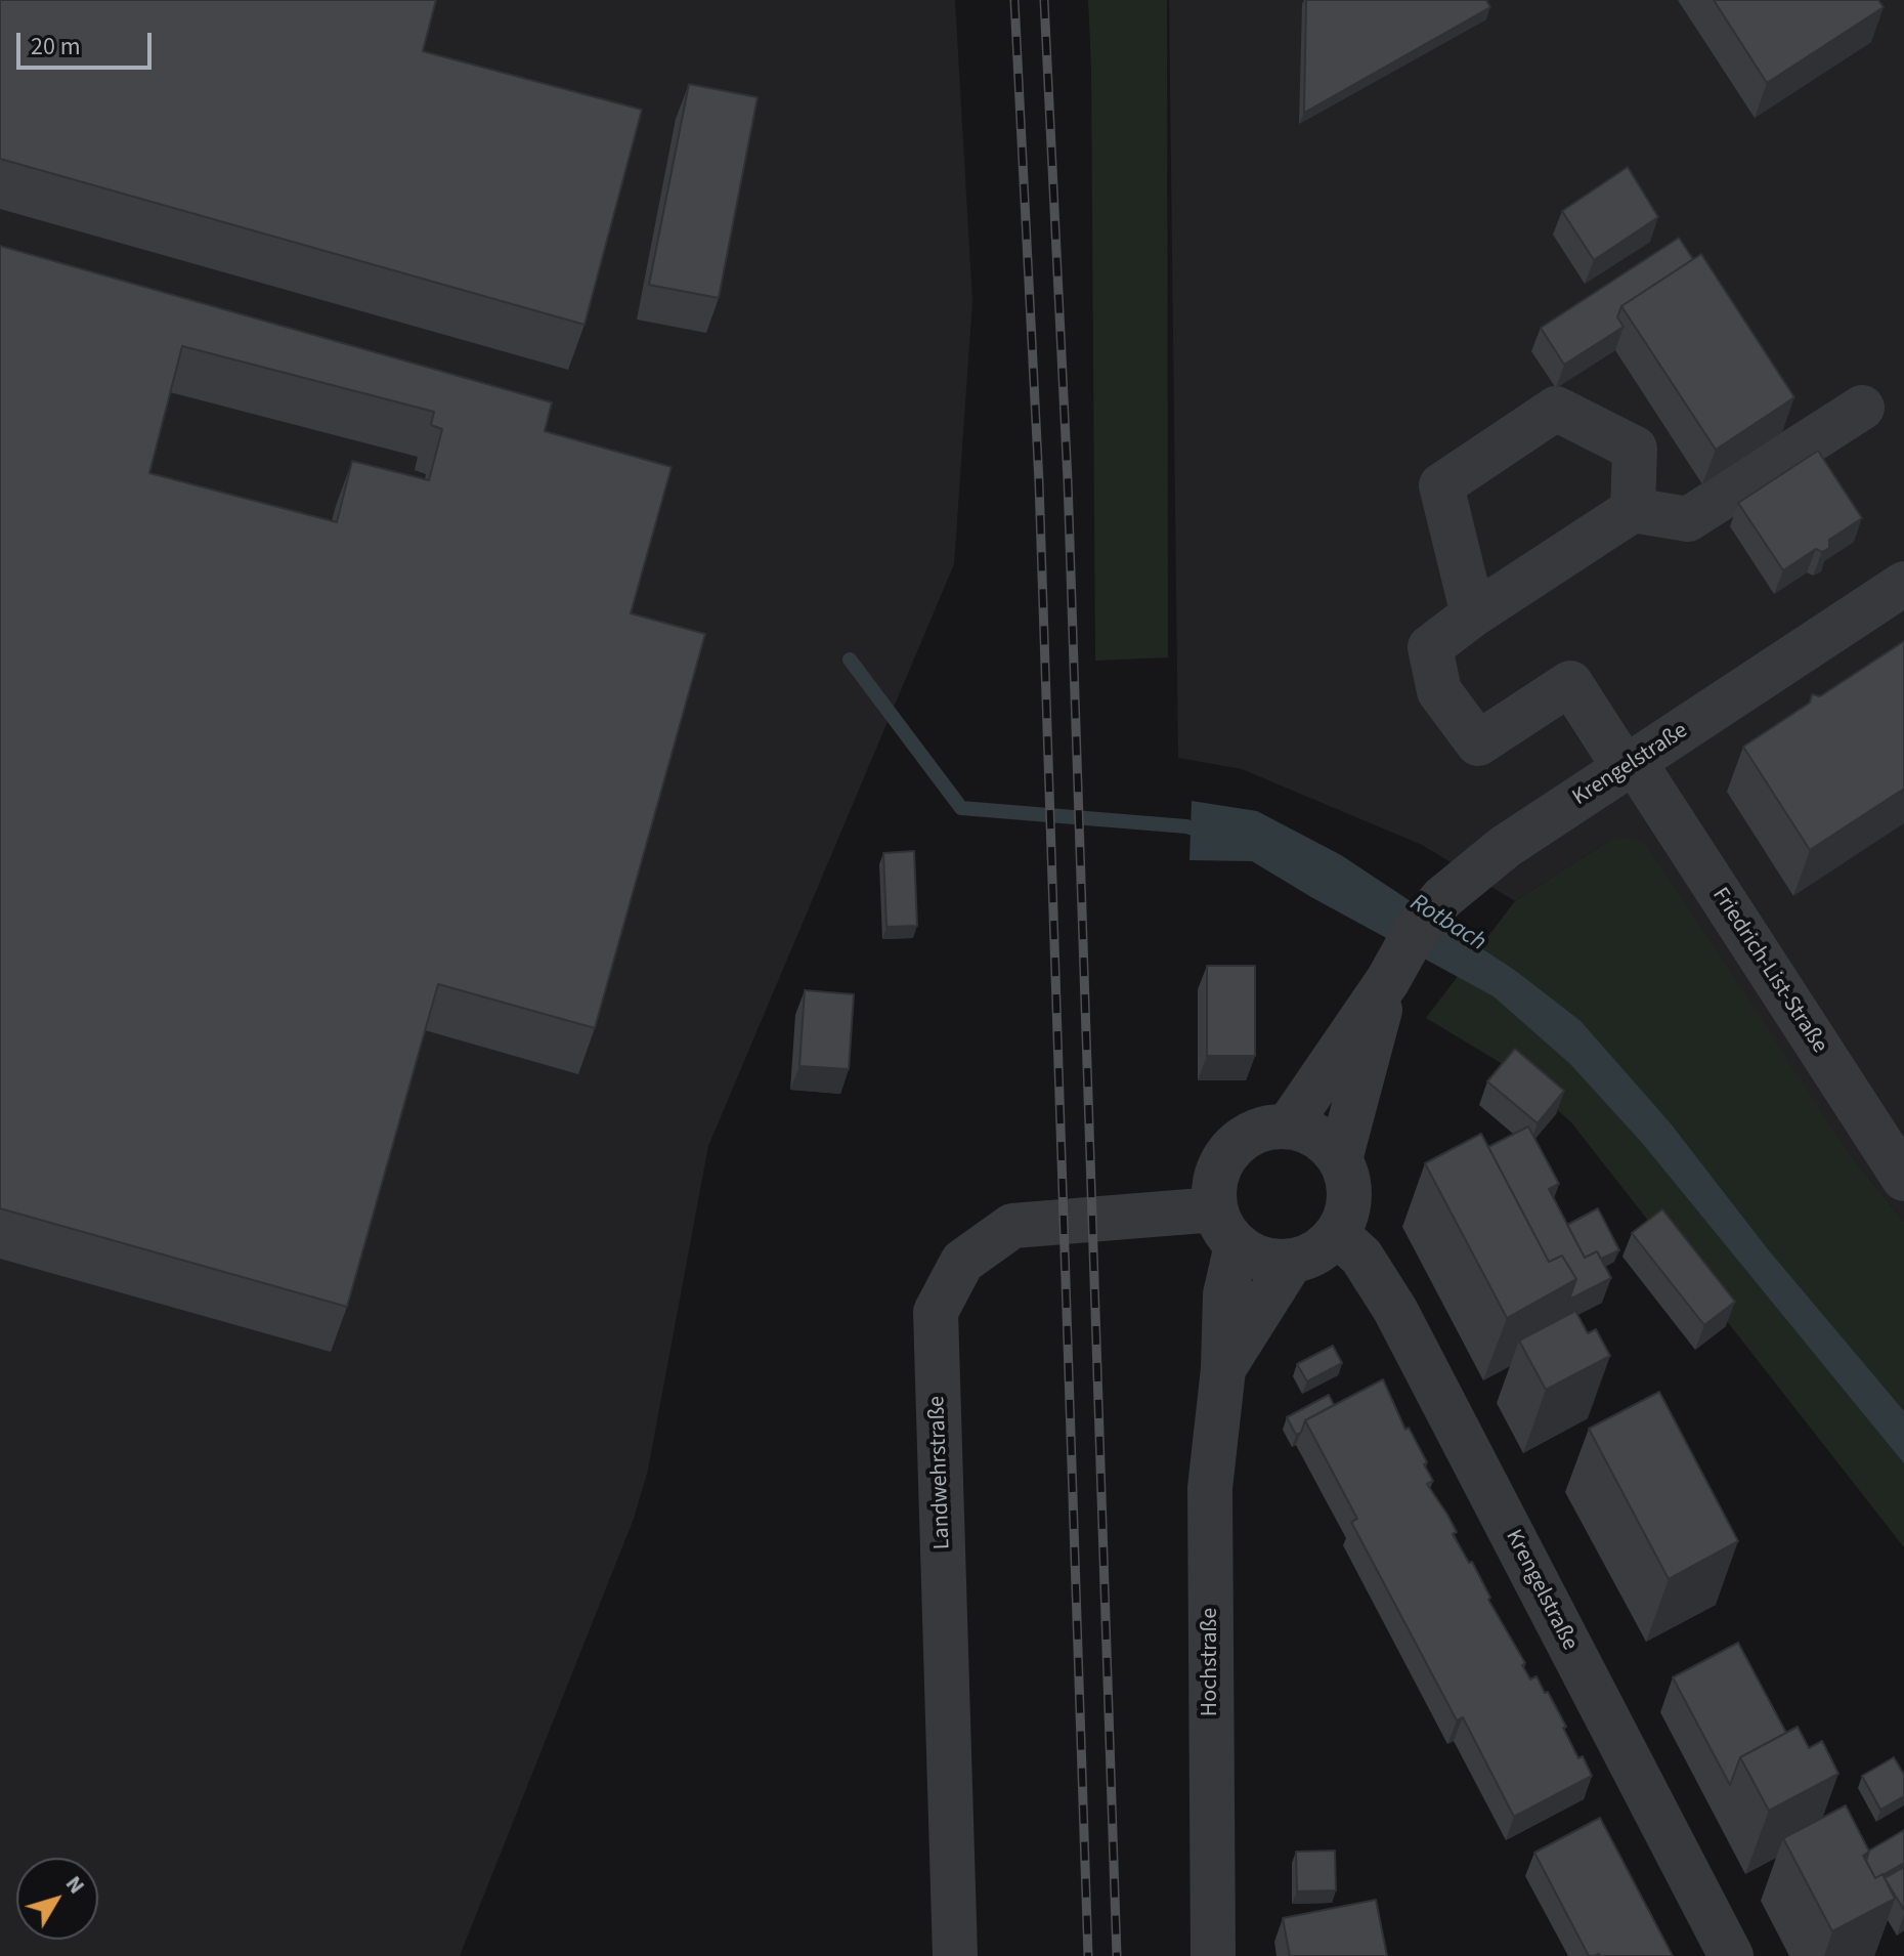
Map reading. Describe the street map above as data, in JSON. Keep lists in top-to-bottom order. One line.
{"streets":{"street":["Krengelstraße","Friedrich-List-Straße","Landwehrstraße","Hochstraße"]},"crossings":[["Krengelstraße","Friedrich-List-Straße"],["Krengelstraße","Landwehrstraße"],["Krengelstraße","Hochstraße"],["Landwehrstraße","Hochstraße"]],"water":["Rotbach"],"scale_bar":"20 m","north":"top right"}
